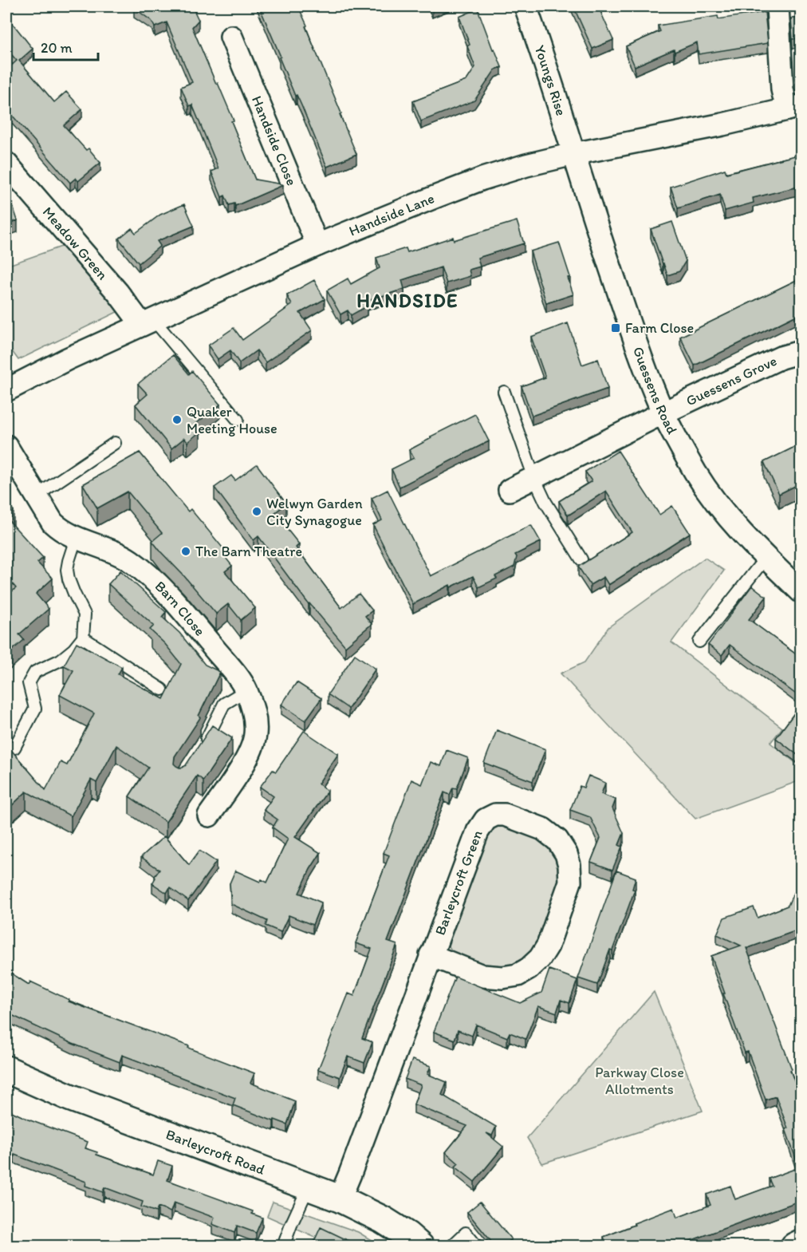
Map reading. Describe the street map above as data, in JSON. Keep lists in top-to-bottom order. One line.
{"streets":{"street":["Youngs Rise","Handside Close","Handside Lane","Meadow Green","Guessens Grove","Guessens Road","Barn Close","Barleycroft Green","Barleycroft Road"]},"crossings":[["Youngs Rise","Handside Lane"],["Youngs Rise","Guessens Road"],["Handside Close","Handside Lane"],["Handside Lane","Meadow Green"],["Handside Lane","Guessens Road"],["Guessens Grove","Guessens Road"],["Barleycroft Green","Barleycroft Road"]],"districts":["HANDSIDE"],"parks":["Parkway Close Allotments"],"places":{"transit":["Farm Close"],"other":["Quaker Meeting House","Welwyn Garden City Synagogue","The Barn Theatre"]},"scale_bar":"20 m"}
